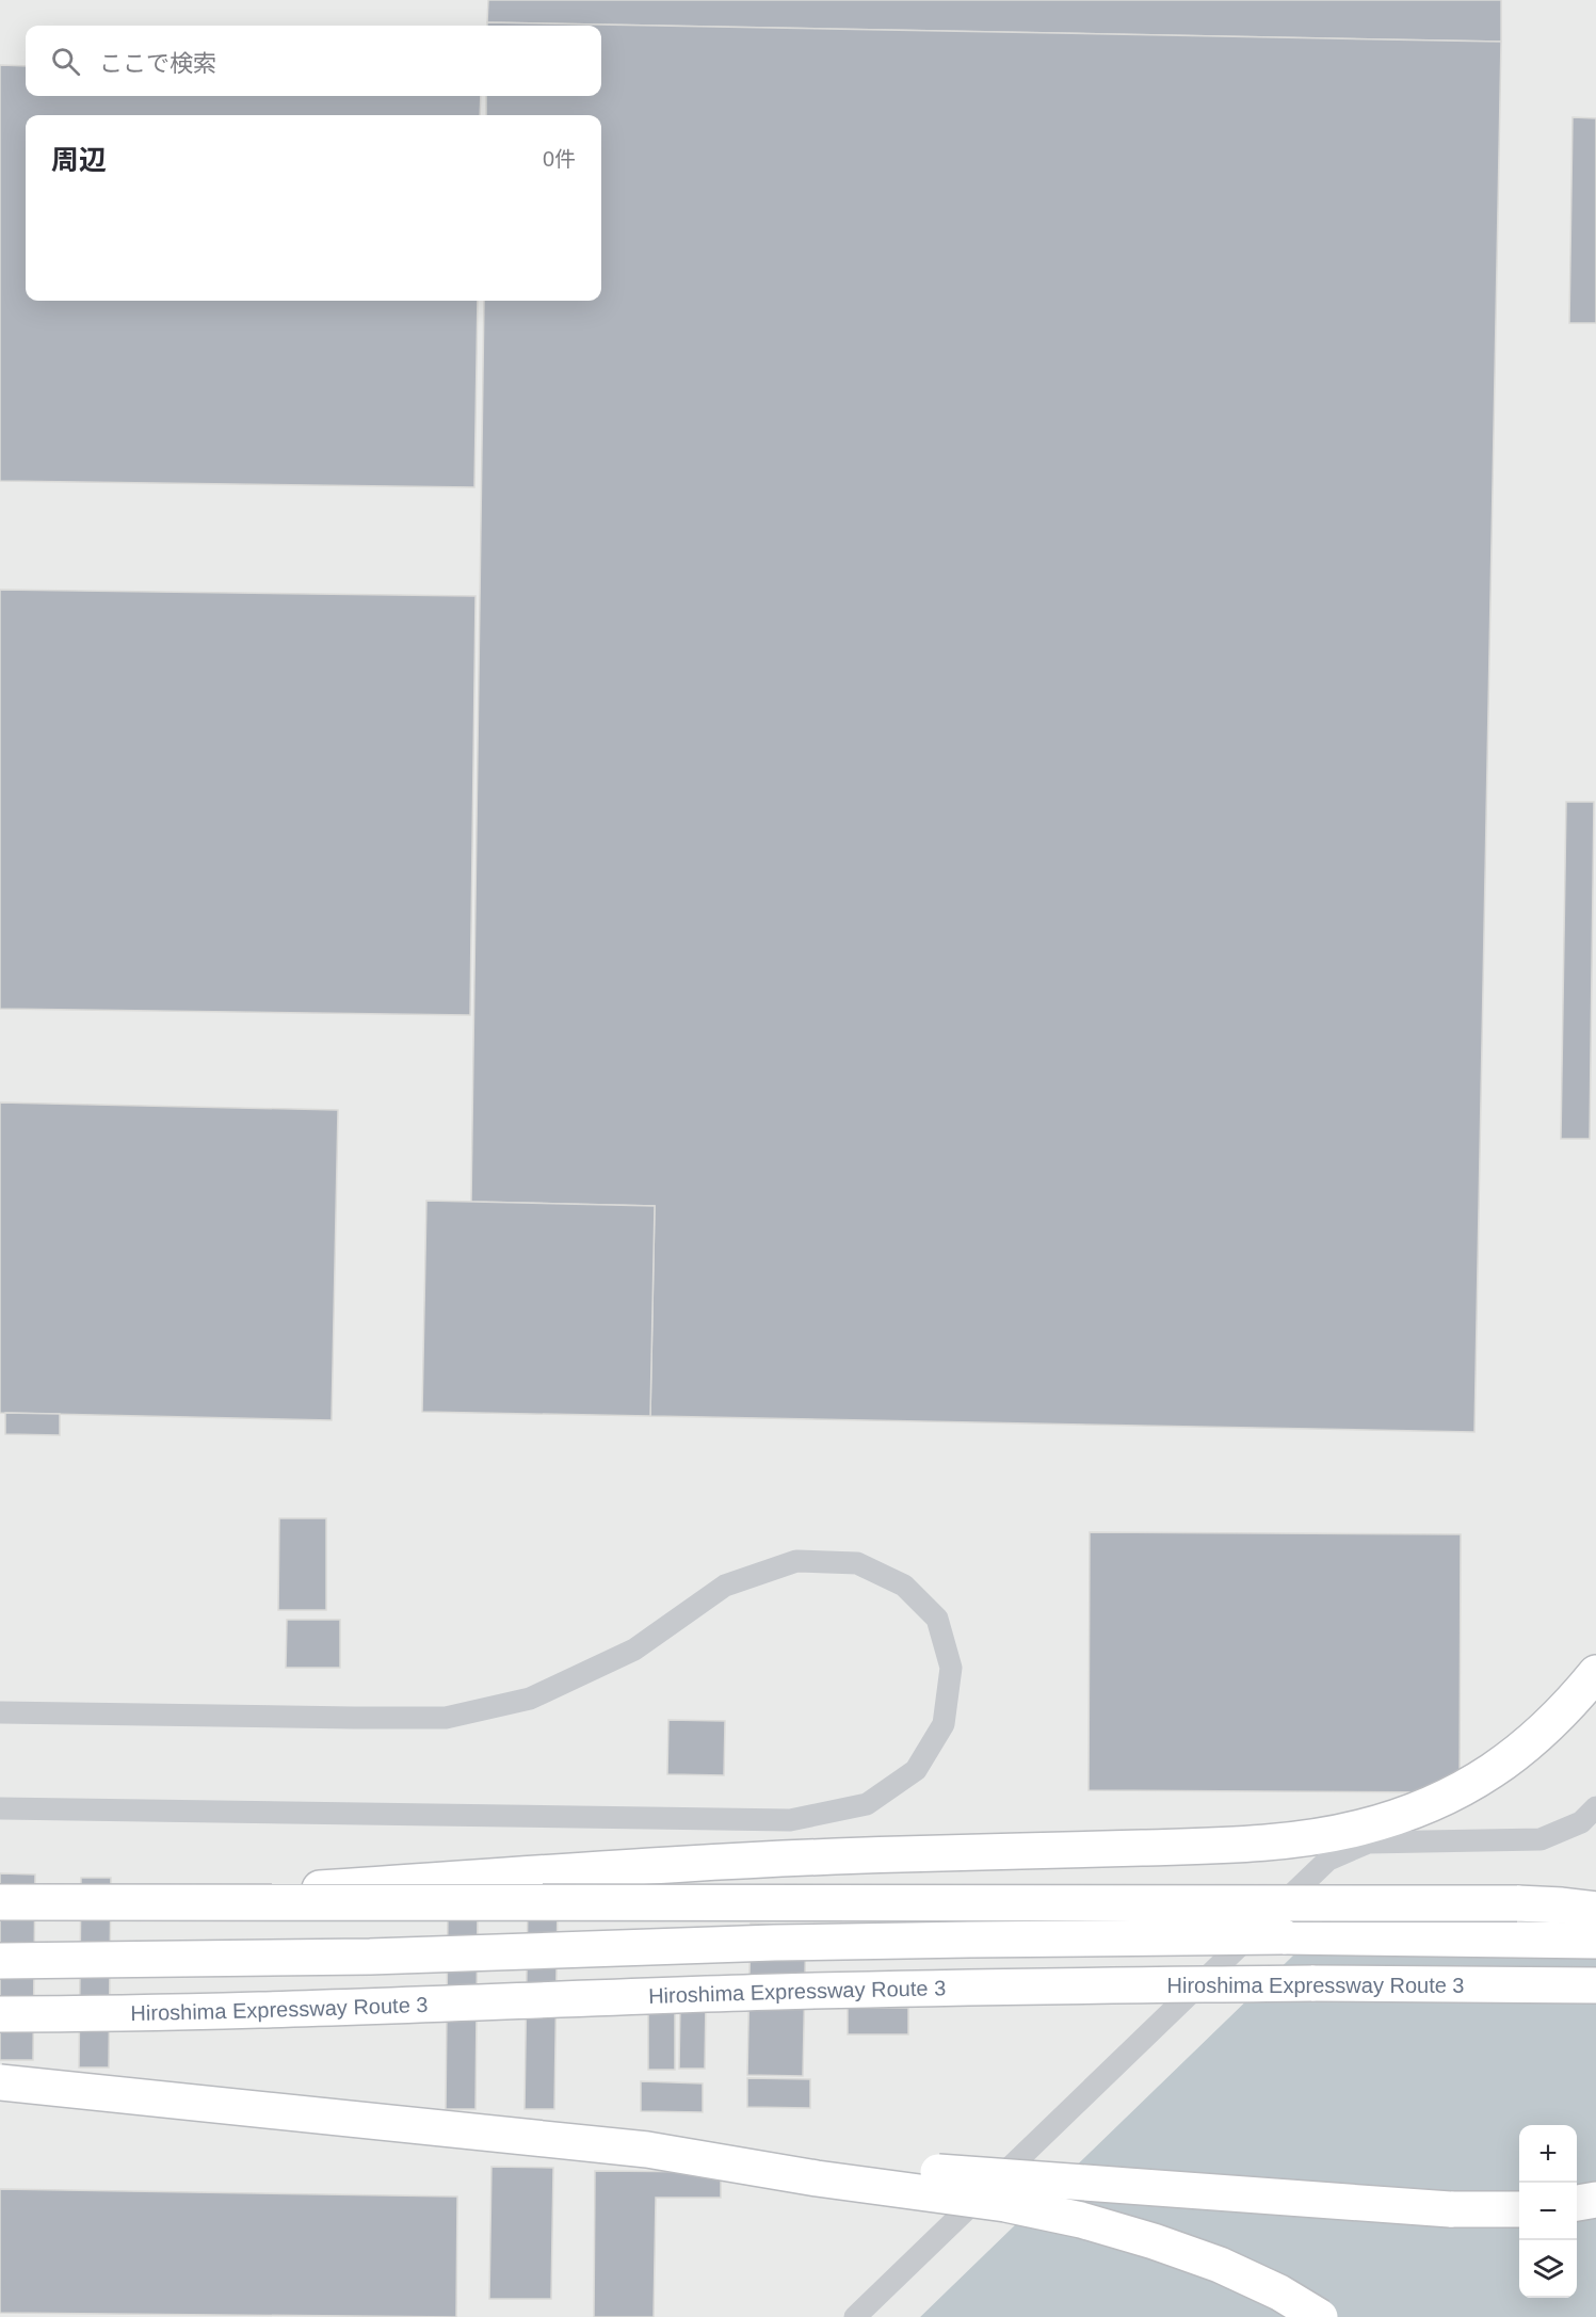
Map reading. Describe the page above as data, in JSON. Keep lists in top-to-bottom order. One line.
{"streets":{"highway":["Hiroshima Expressway Route 3"]},"page":{"search":"ここで検索","heading":["周辺","0件"],"map_buttons":["+","−"]}}
